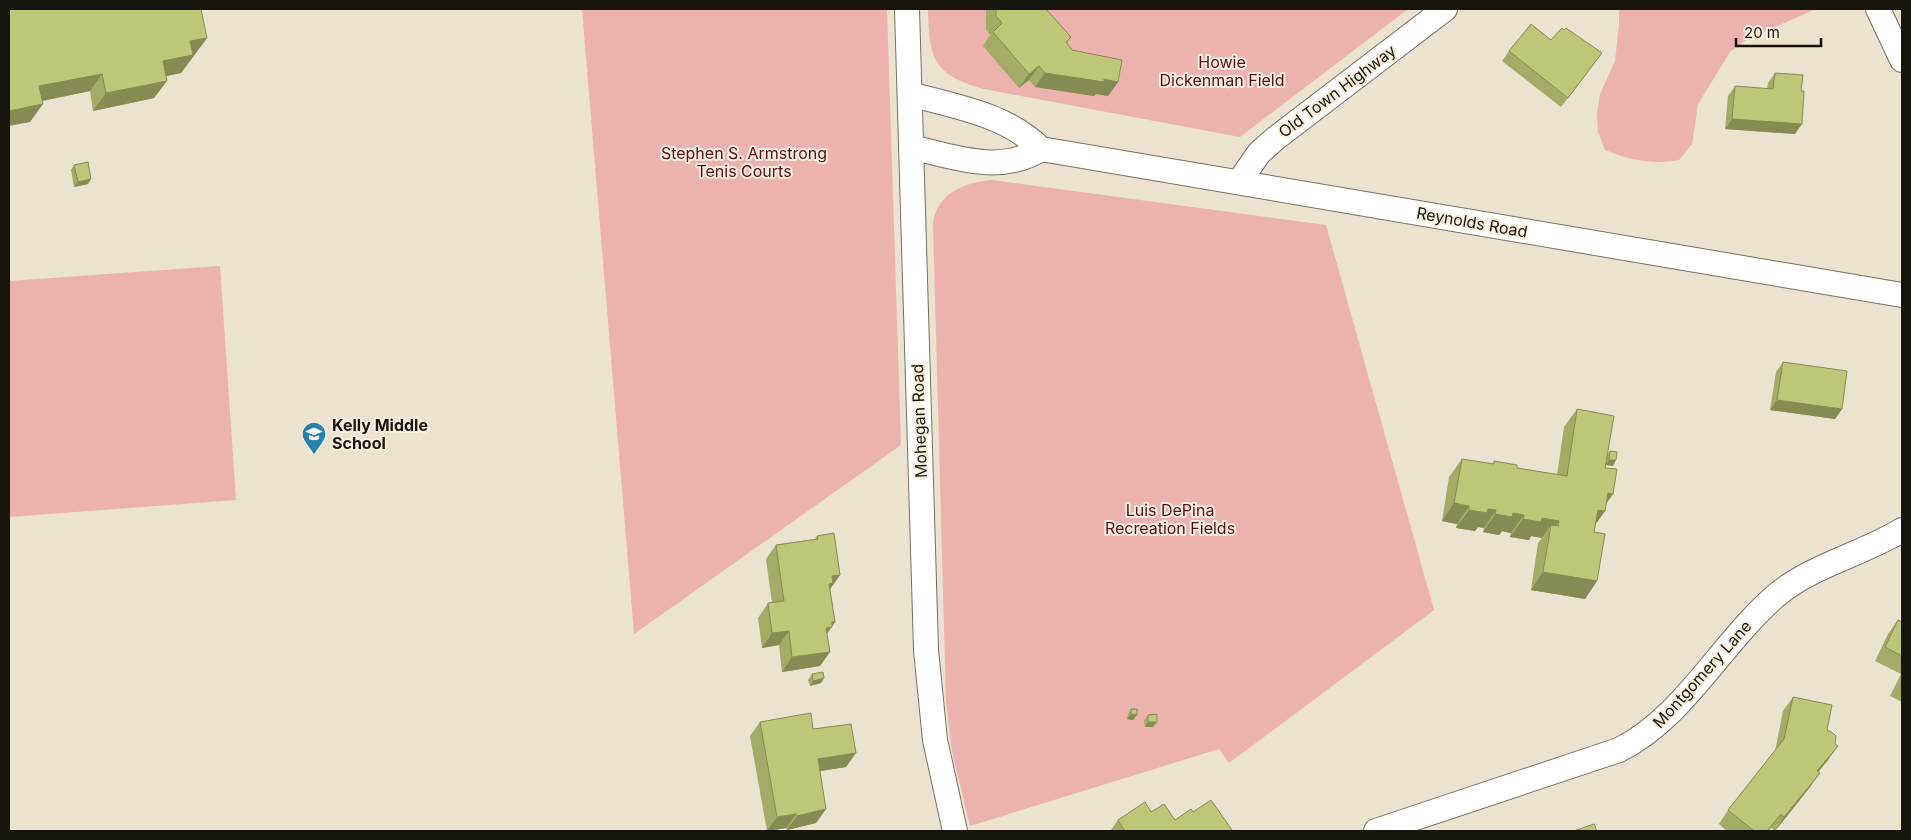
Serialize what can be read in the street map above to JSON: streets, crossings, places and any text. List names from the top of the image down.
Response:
{
  "streets": {
    "street": [
      "Old Town Highway",
      "Reynolds Road",
      "Mohegan Road",
      "Montgomery Lane"
    ]
  },
  "crossings": [
    ["Old Town Highway", "Reynolds Road"]
  ],
  "parks": ["Howie Dickenman Field", "Stephen S. Armstrong Tenis Courts", "Luis DePina Recreation Fields"],
  "places": {
    "school or university": ["Kelly Middle School"]
  },
  "scale_bar": "20 m"
}
